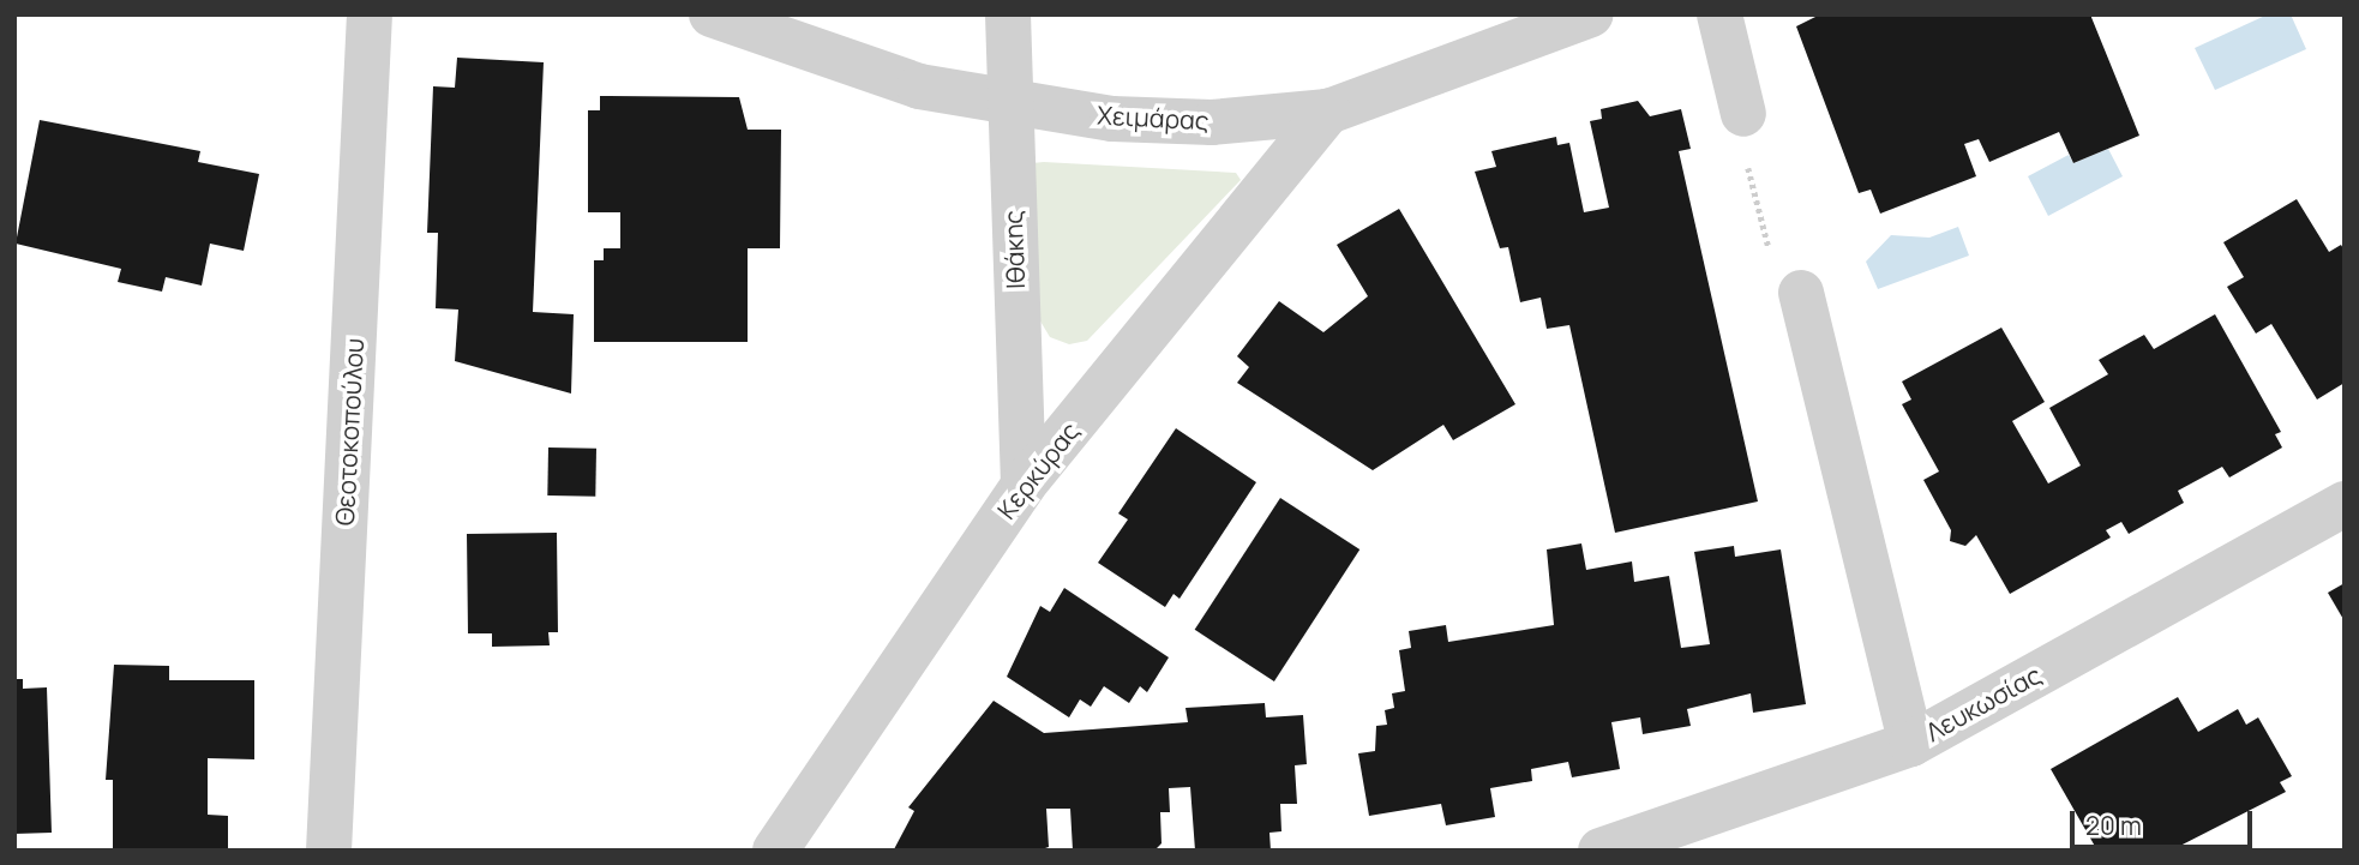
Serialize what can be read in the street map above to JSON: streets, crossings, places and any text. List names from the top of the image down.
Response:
{
  "streets": {
    "street": [
      "Χειμάρας",
      "Ιθάκης",
      "Θεοτοκοπούλου",
      "Κερκύρας",
      "Λευκωσίας"
    ]
  },
  "crossings": [
    ["Χειμάρας", "Ιθάκης"],
    ["Χειμάρας", "Κερκύρας"],
    ["Ιθάκης", "Κερκύρας"]
  ],
  "scale_bar": "20 m"
}
